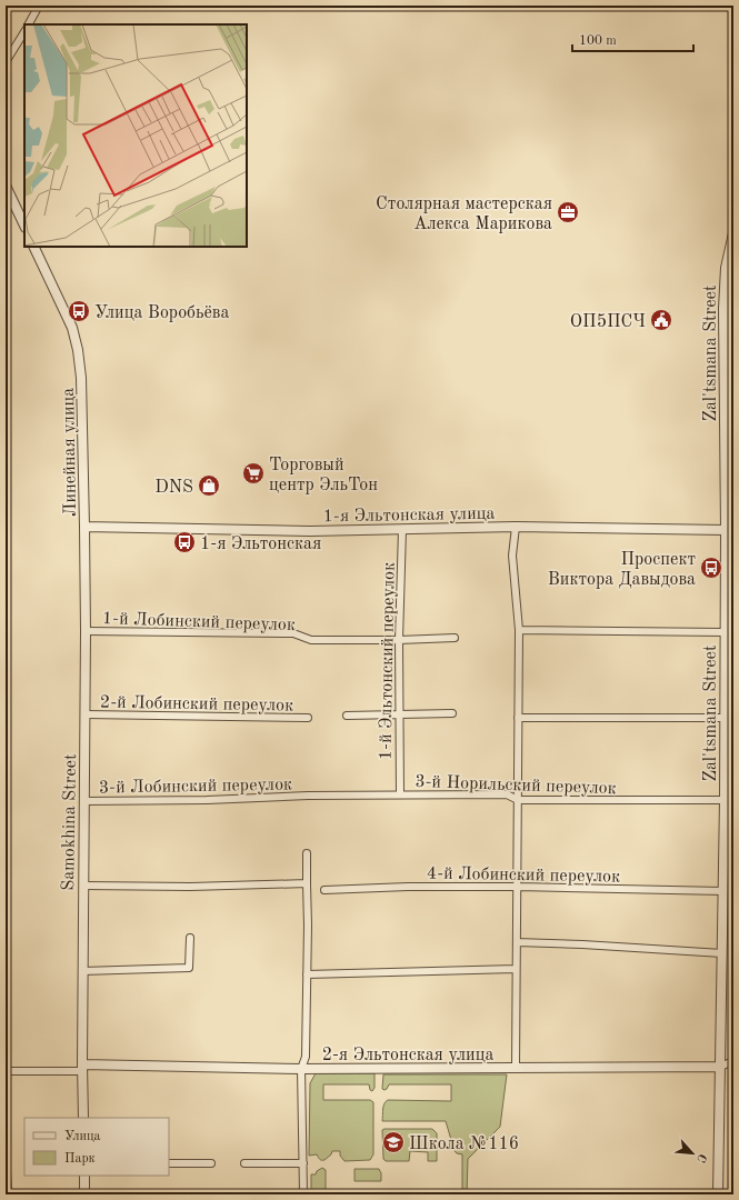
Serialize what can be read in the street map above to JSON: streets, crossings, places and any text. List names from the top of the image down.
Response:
{
  "streets": {
    "street": [
      "Zal'tsmana Street",
      "Линейная улица",
      "1-я Эльтонская улица",
      "1-й Лобинский переулок",
      "1-й Эльтонский переулок",
      "2-й Лобинский переулок",
      "3-й Норильский переулок",
      "3-й Лобинский переулок",
      "Samokhina Street",
      "4-й Лобинский переулок",
      "2-я Эльтонская улица"
    ]
  },
  "crossings": [
    ["Zal'tsmana Street", "1-я Эльтонская улица"],
    ["Zal'tsmana Street", "3-й Норильский переулок"],
    ["Zal'tsmana Street", "4-й Лобинский переулок"],
    ["Zal'tsmana Street", "2-я Эльтонская улица"],
    ["Линейная улица", "1-я Эльтонская улица"],
    ["Линейная улица", "Samokhina Street"],
    ["1-я Эльтонская улица", "1-й Эльтонский переулок"],
    ["1-я Эльтонская улица", "Samokhina Street"],
    ["1-й Лобинский переулок", "1-й Эльтонский переулок"],
    ["1-й Лобинский переулок", "Samokhina Street"],
    ["1-й Эльтонский переулок", "3-й Норильский переулок"],
    ["2-й Лобинский переулок", "Samokhina Street"],
    ["3-й Норильский переулок", "3-й Лобинский переулок"],
    ["3-й Лобинский переулок", "Samokhina Street"],
    ["Samokhina Street", "2-я Эльтонская улица"]
  ],
  "places": {
    "office": ["Столярная мастерская Алекса Марикова"],
    "bus stop": ["Улица Воробьёва", "1-я Эльтонская", "Проспект Виктора Давыдова"],
    "public building": ["ОП5ПСЧ"],
    "supermarket": ["Торговый центр ЭльТон"],
    "shop": ["DNS"],
    "school or university": ["Школа №116"]
  },
  "legend": ["Улица", "Парк"],
  "scale_bar": "100 m",
  "north": "bottom right"
}
